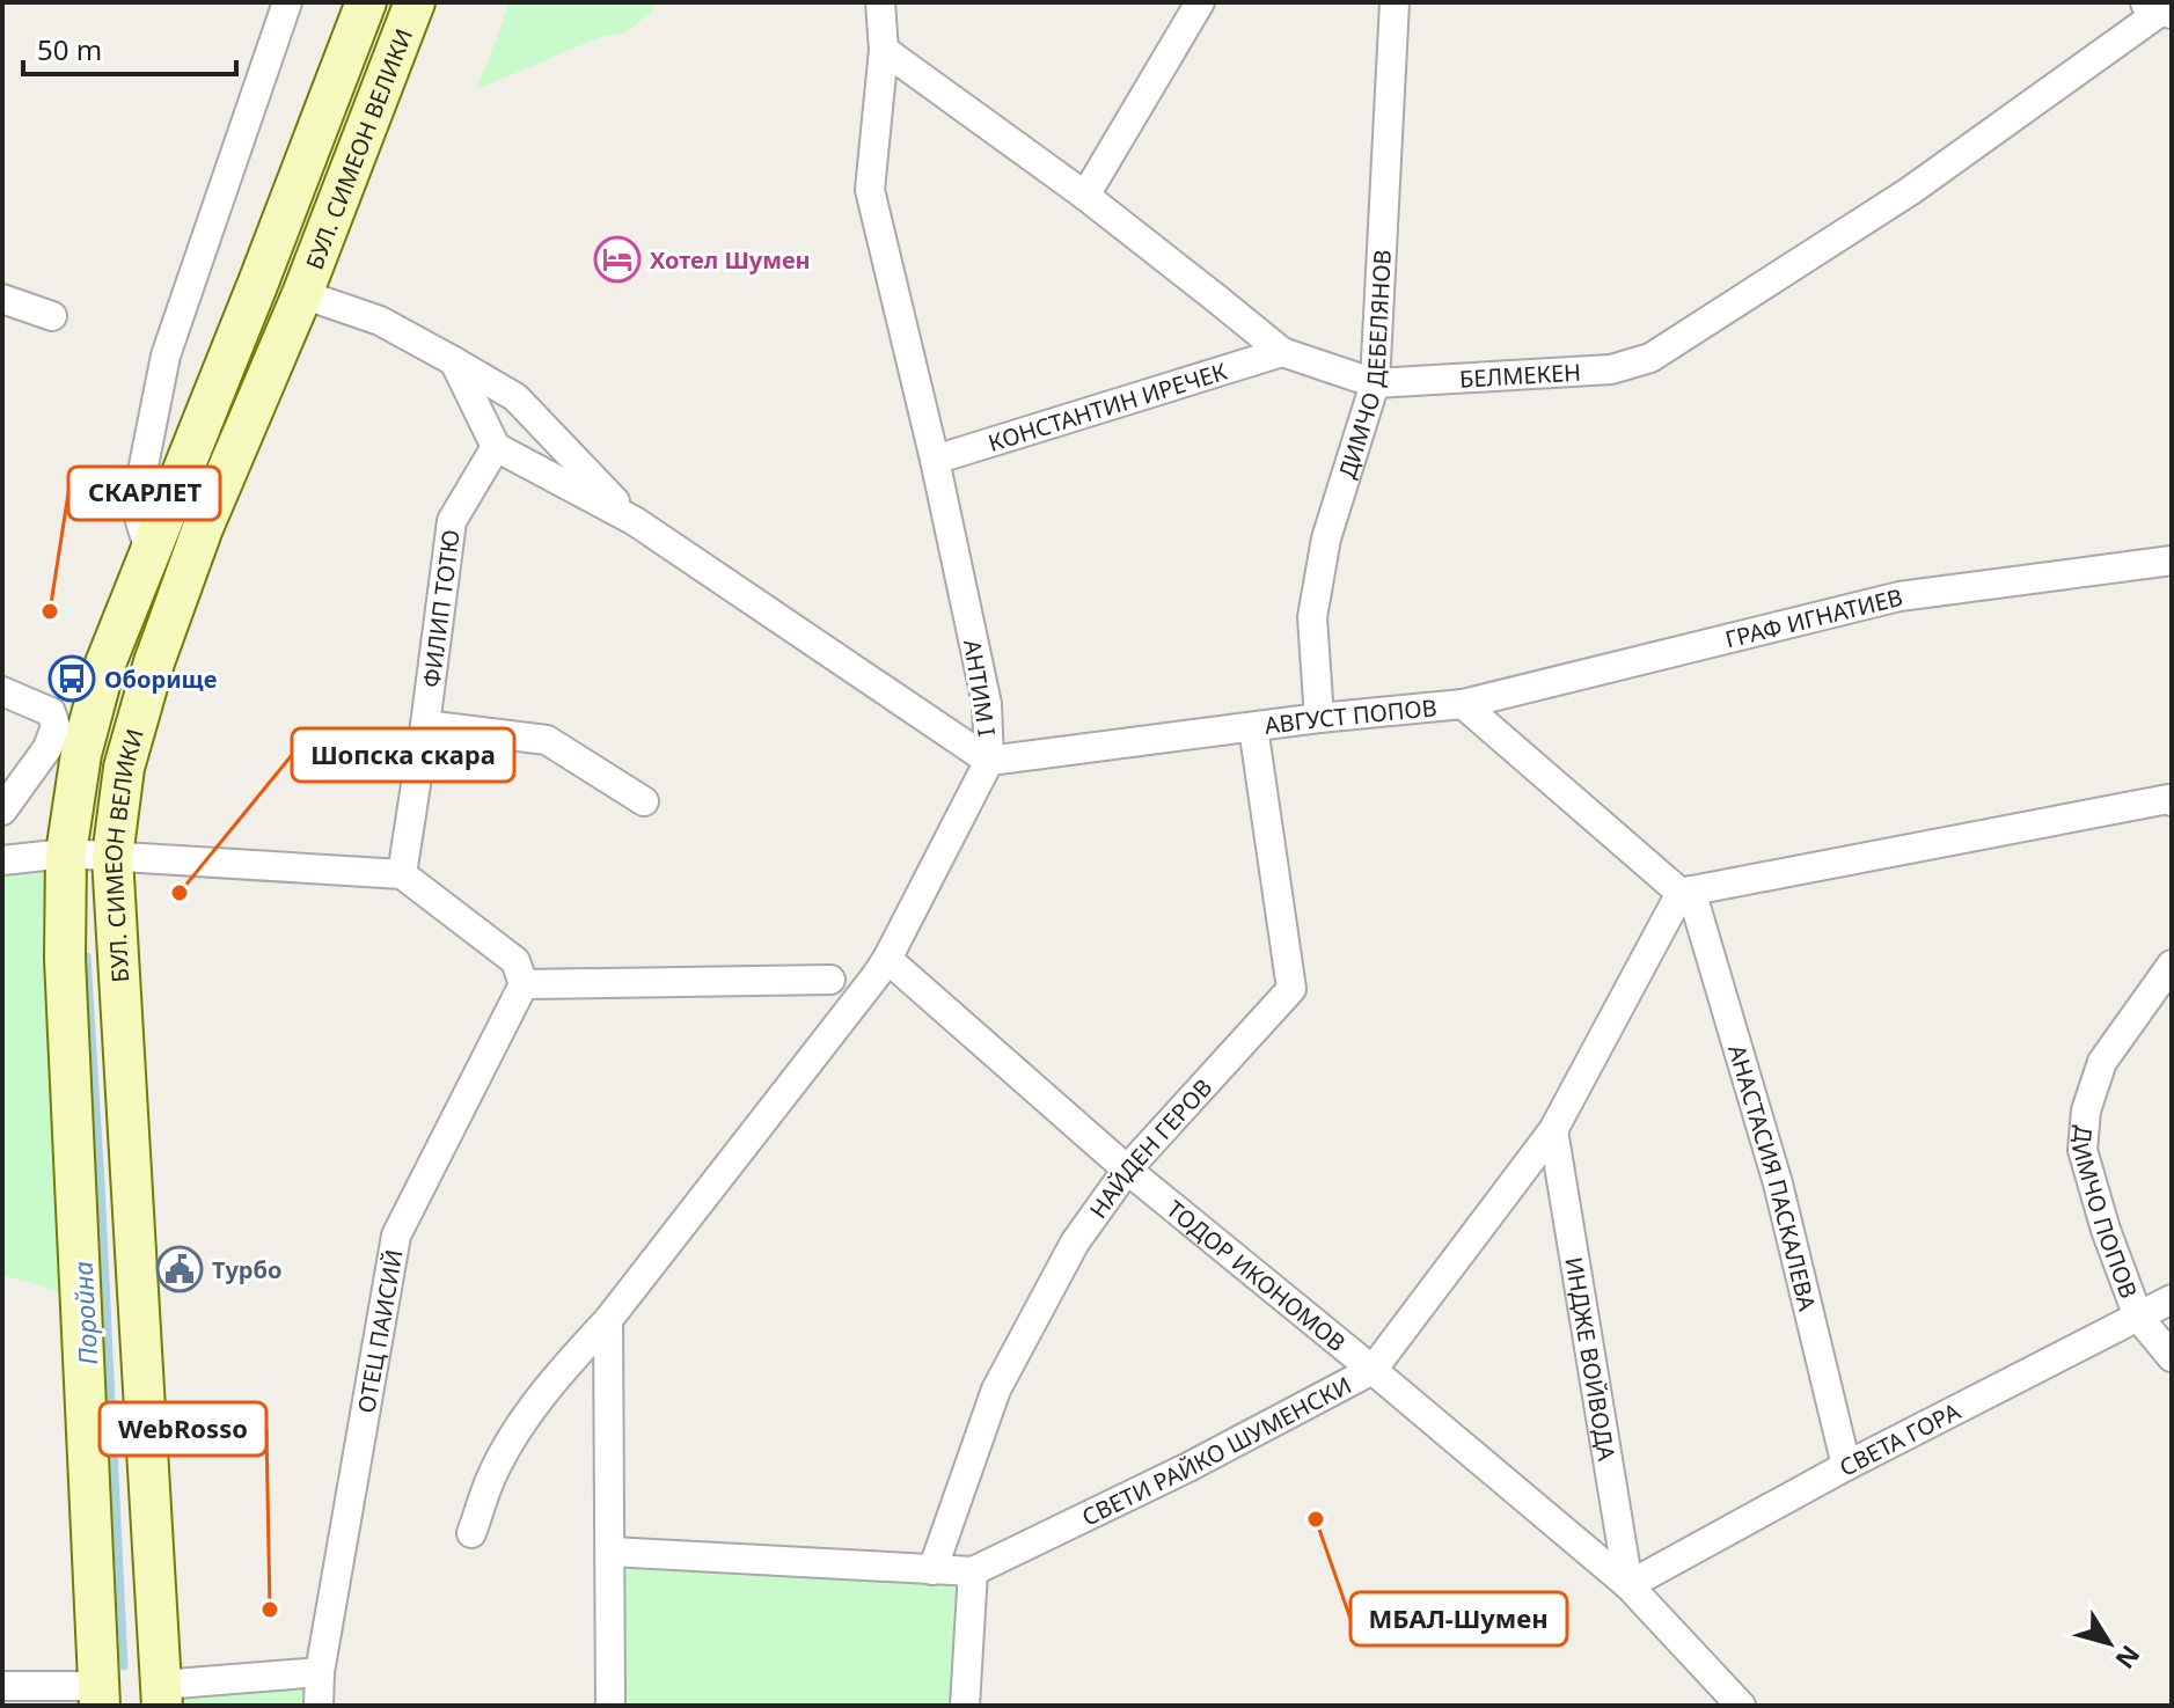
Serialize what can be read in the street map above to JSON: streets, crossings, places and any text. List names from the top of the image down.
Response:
{
  "streets": {
    "main road": ["БУЛ. СИМЕОН ВЕЛИКИ"],
    "street": [
      "ДИМЧО ДЕБЕЛЯНОВ",
      "БЕЛМЕКЕН",
      "КОНСТАНТИН ИРЕЧЕК",
      "ФИЛИП ТОТЮ",
      "ГРАФ ИГНАТИЕВ",
      "АНТИМ I",
      "АВГУСТ ПОПОВ",
      "НАЙДЕН ГЕРОВ",
      "АНАСТАСИЯ ПАСКАЛЕВА",
      "ДИМЧО ПОПОВ",
      "ТОДОР ИКОНОМОВ",
      "ОТЕЦ ПАИСИЙ",
      "ИНДЖЕ ВОЙВОДА",
      "СВЕТА ГОРА",
      "СВЕТИ РАЙКО ШУМЕНСКИ"
    ]
  },
  "crossings": [
    ["ДИМЧО ДЕБЕЛЯНОВ", "БЕЛМЕКЕН"],
    ["ДИМЧО ДЕБЕЛЯНОВ", "АВГУСТ ПОПОВ"],
    ["БЕЛМЕКЕН", "КОНСТАНТИН ИРЕЧЕК"],
    ["БЕЛМЕКЕН", "АНТИМ I"],
    ["КОНСТАНТИН ИРЕЧЕК", "АНТИМ I"],
    ["ГРАФ ИГНАТИЕВ", "АВГУСТ ПОПОВ"],
    ["АНТИМ I", "АВГУСТ ПОПОВ"],
    ["АНТИМ I", "ТОДОР ИКОНОМОВ"],
    ["АВГУСТ ПОПОВ", "НАЙДЕН ГЕРОВ"],
    ["АВГУСТ ПОПОВ", "АНАСТАСИЯ ПАСКАЛЕВА"],
    ["АВГУСТ ПОПОВ", "СВЕТИ РАЙКО ШУМЕНСКИ"],
    ["НАЙДЕН ГЕРОВ", "ТОДОР ИКОНОМОВ"],
    ["НАЙДЕН ГЕРОВ", "СВЕТИ РАЙКО ШУМЕНСКИ"],
    ["АНАСТАСИЯ ПАСКАЛЕВА", "СВЕТА ГОРА"],
    ["АНАСТАСИЯ ПАСКАЛЕВА", "СВЕТИ РАЙКО ШУМЕНСКИ"],
    ["ДИМЧО ПОПОВ", "СВЕТА ГОРА"],
    ["ТОДОР ИКОНОМОВ", "ИНДЖЕ ВОЙВОДА"],
    ["ТОДОР ИКОНОМОВ", "СВЕТА ГОРА"],
    ["ТОДОР ИКОНОМОВ", "СВЕТИ РАЙКО ШУМЕНСКИ"],
    ["ИНДЖЕ ВОЙВОДА", "СВЕТА ГОРА"],
    ["ИНДЖЕ ВОЙВОДА", "СВЕТИ РАЙКО ШУМЕНСКИ"]
  ],
  "water": ["Поройна"],
  "places": {
    "hotel": ["Хотел Шумен"],
    "other": [
      "СКАРЛЕТ",
      "Шопска скара",
      "МБАЛ-Шумен",
      "WebRosso"
    ],
    "bus stop": ["Оборище"],
    "public building": ["Турбо"]
  },
  "scale_bar": "50 m",
  "north": "bottom right"
}
